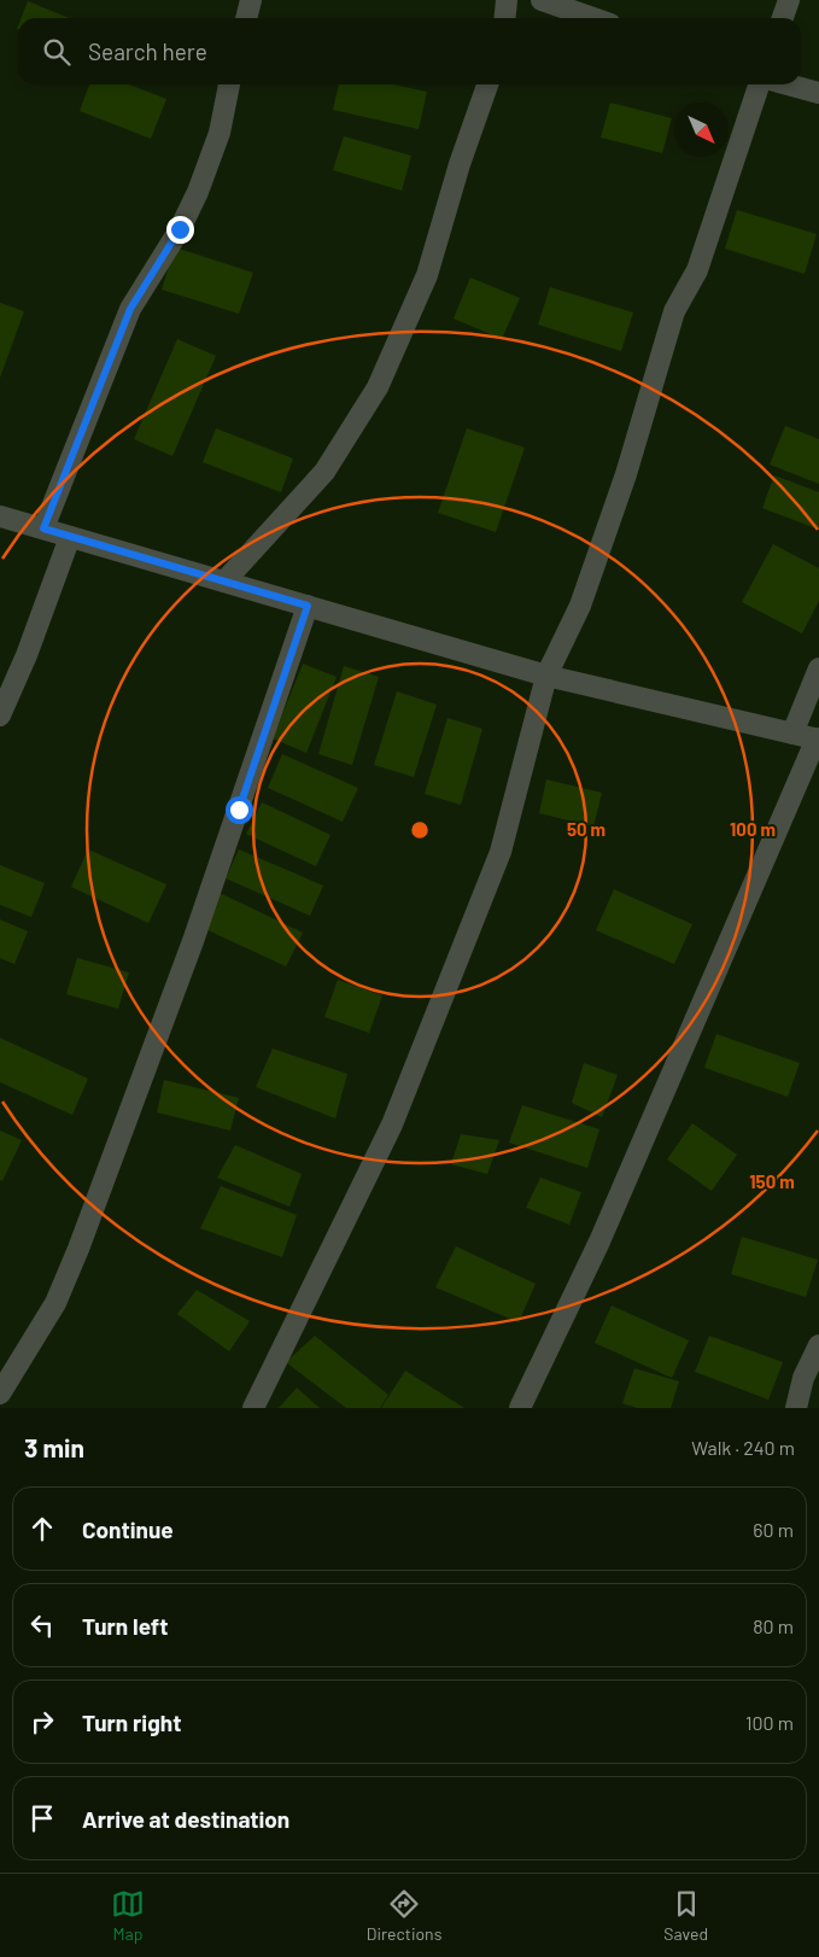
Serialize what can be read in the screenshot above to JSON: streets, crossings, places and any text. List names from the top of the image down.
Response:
{
  "north": "bottom right",
  "page": {
    "search": "Search here",
    "heading": ["3 min", "Walk · 240 m"],
    "list": [
      ["Continue", "60 m"],
      ["Turn left", "80 m"],
      ["Turn right", "100 m"],
      "Arrive at destination"
    ],
    "nav": ["Map", "Directions", "Saved"]
  },
  "rings": ["50 m", "100 m", "150 m"]
}
